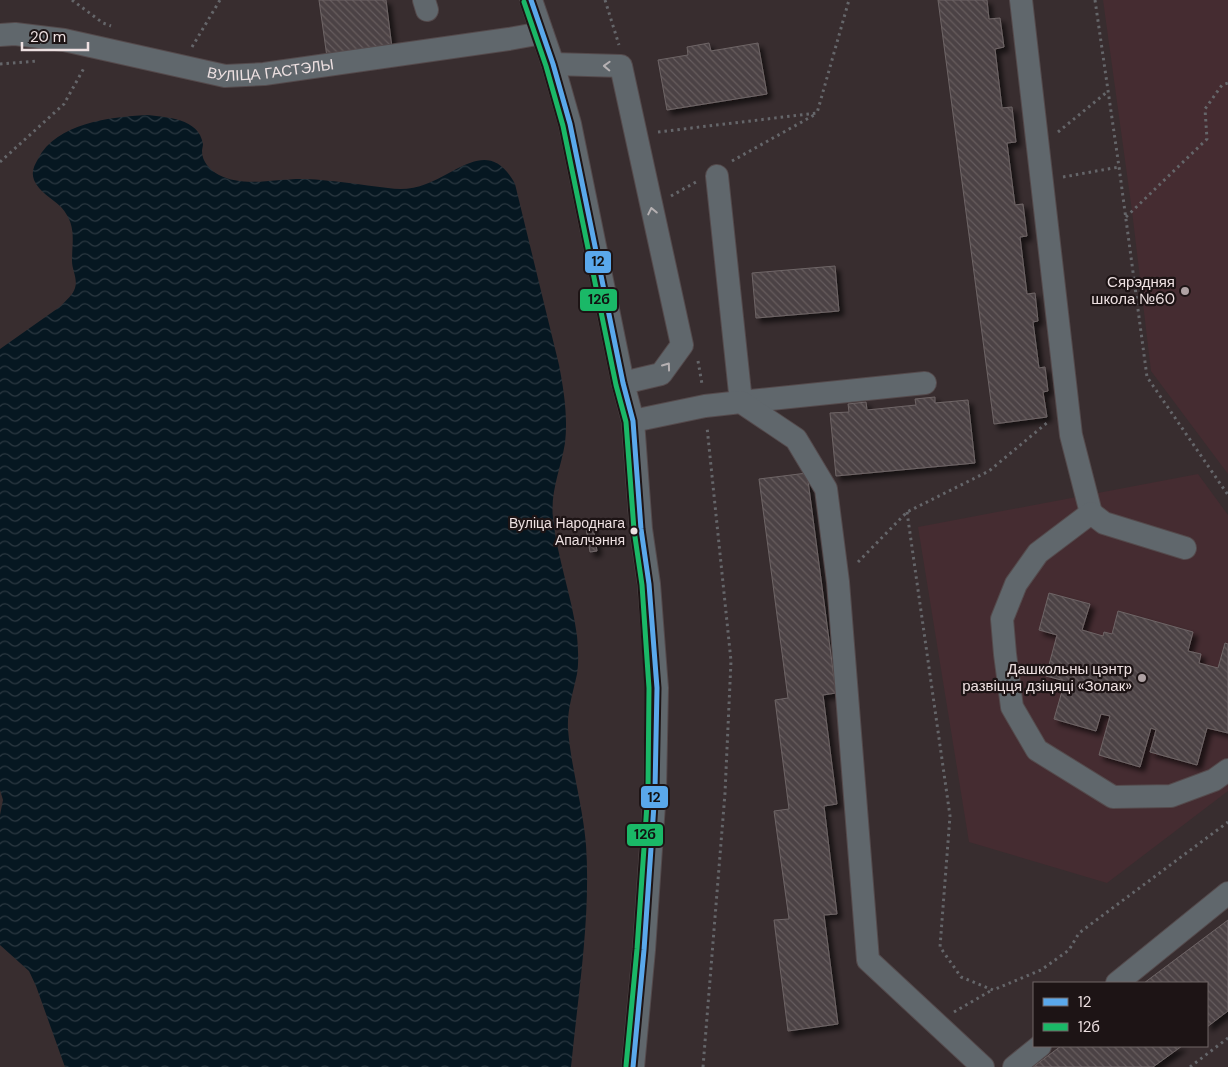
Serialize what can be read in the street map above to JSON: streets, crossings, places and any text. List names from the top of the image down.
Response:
{
  "streets": {
    "street": ["ВУЛІЦА ГАСТЭЛЫ"]
  },
  "places": ["Сярэдняя школа №60", "Вуліца Народнага Апалчэння", "Дашкольны цэнтр развіцця дзіцяці «Золак»"],
  "lines": ["transit line 12", "transit line 12б"],
  "legend": ["12", "12б"],
  "scale_bar": "20 m"
}
